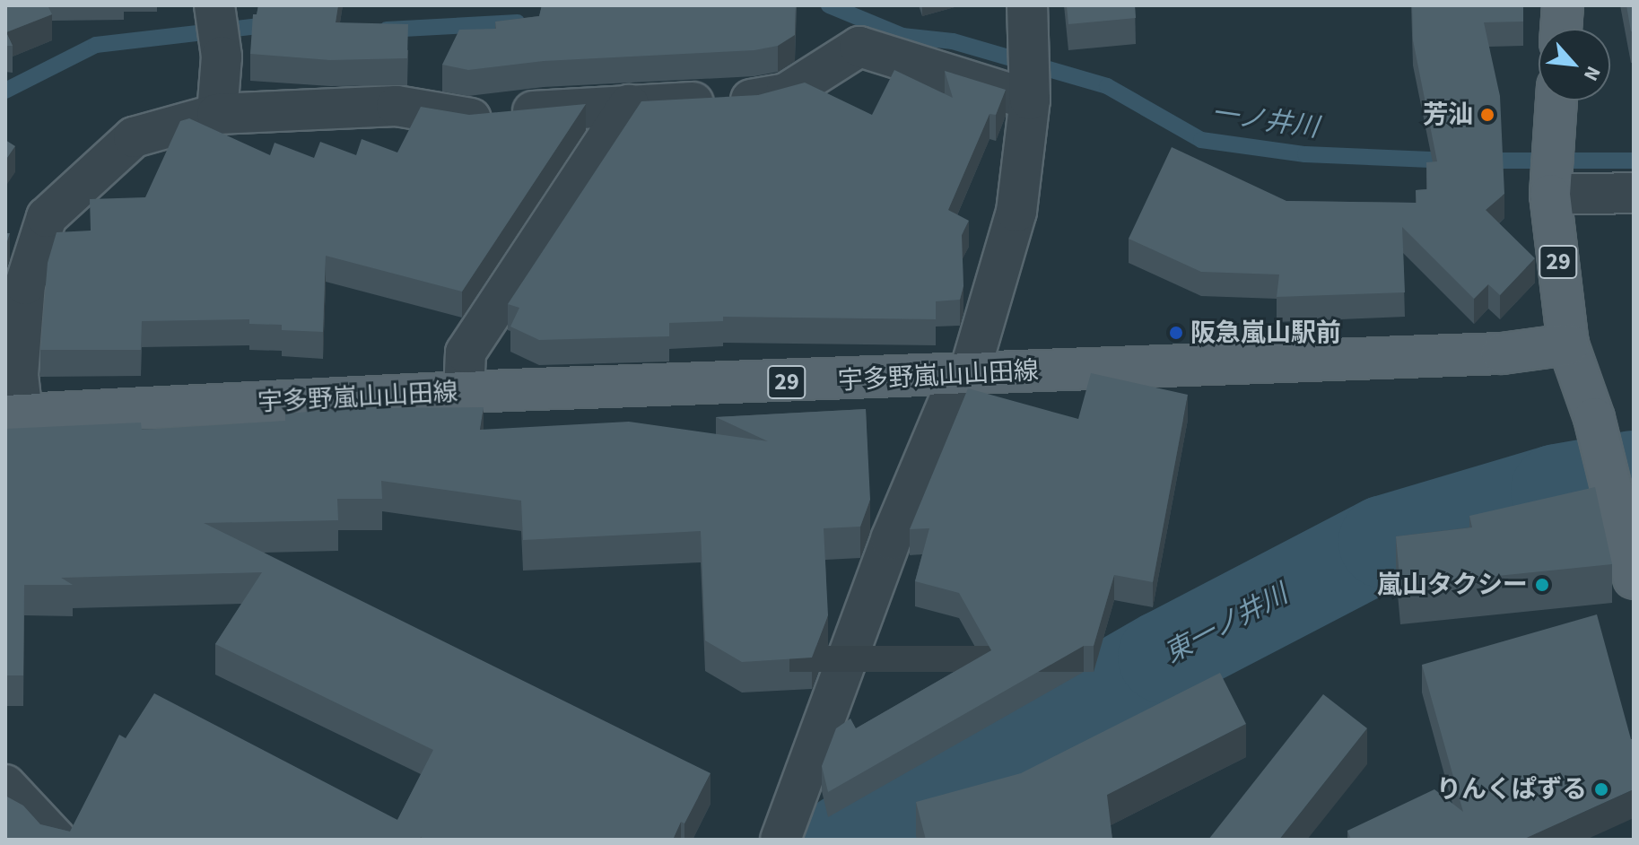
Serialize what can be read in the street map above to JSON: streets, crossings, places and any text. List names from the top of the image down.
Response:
{
  "streets": {
    "main road": ["29", "宇多野嵐山山田線"]
  },
  "crossings": [
    ["29", "宇多野嵐山山田線"]
  ],
  "water": ["一ノ井川", "東一ノ井川"],
  "places": [
    "芳汕",
    "阪急嵐山駅前",
    "嵐山タクシー",
    "りんくぱずる"
  ],
  "north": "bottom right"
}
